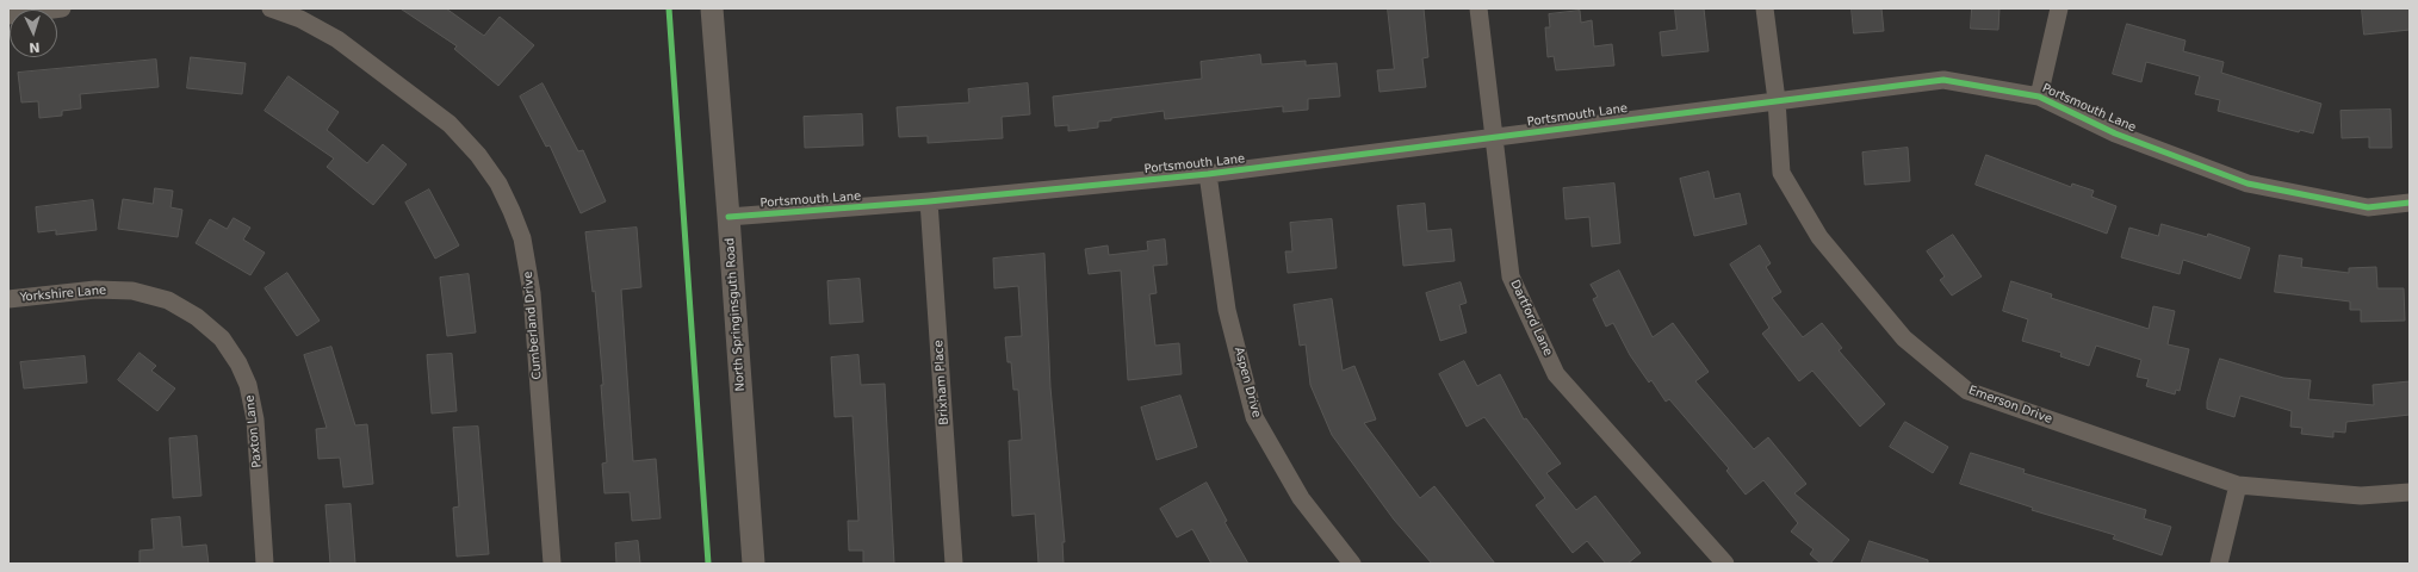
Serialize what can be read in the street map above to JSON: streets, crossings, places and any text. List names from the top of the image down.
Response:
{
  "streets": {
    "street": [
      "Portsmouth Lane",
      "Yorkshire Lane",
      "North Springinsguth Road",
      "Dartford Lane",
      "Cumberland Drive",
      "Brixham Place",
      "Aspen Drive",
      "Emerson Drive",
      "Paxton Lane"
    ]
  },
  "crossings": [
    ["Portsmouth Lane", "North Springinsguth Road"],
    ["Portsmouth Lane", "Dartford Lane"],
    ["Portsmouth Lane", "Brixham Place"],
    ["Portsmouth Lane", "Aspen Drive"],
    ["Portsmouth Lane", "Emerson Drive"],
    ["Yorkshire Lane", "Paxton Lane"]
  ],
  "north": "bottom"
}
